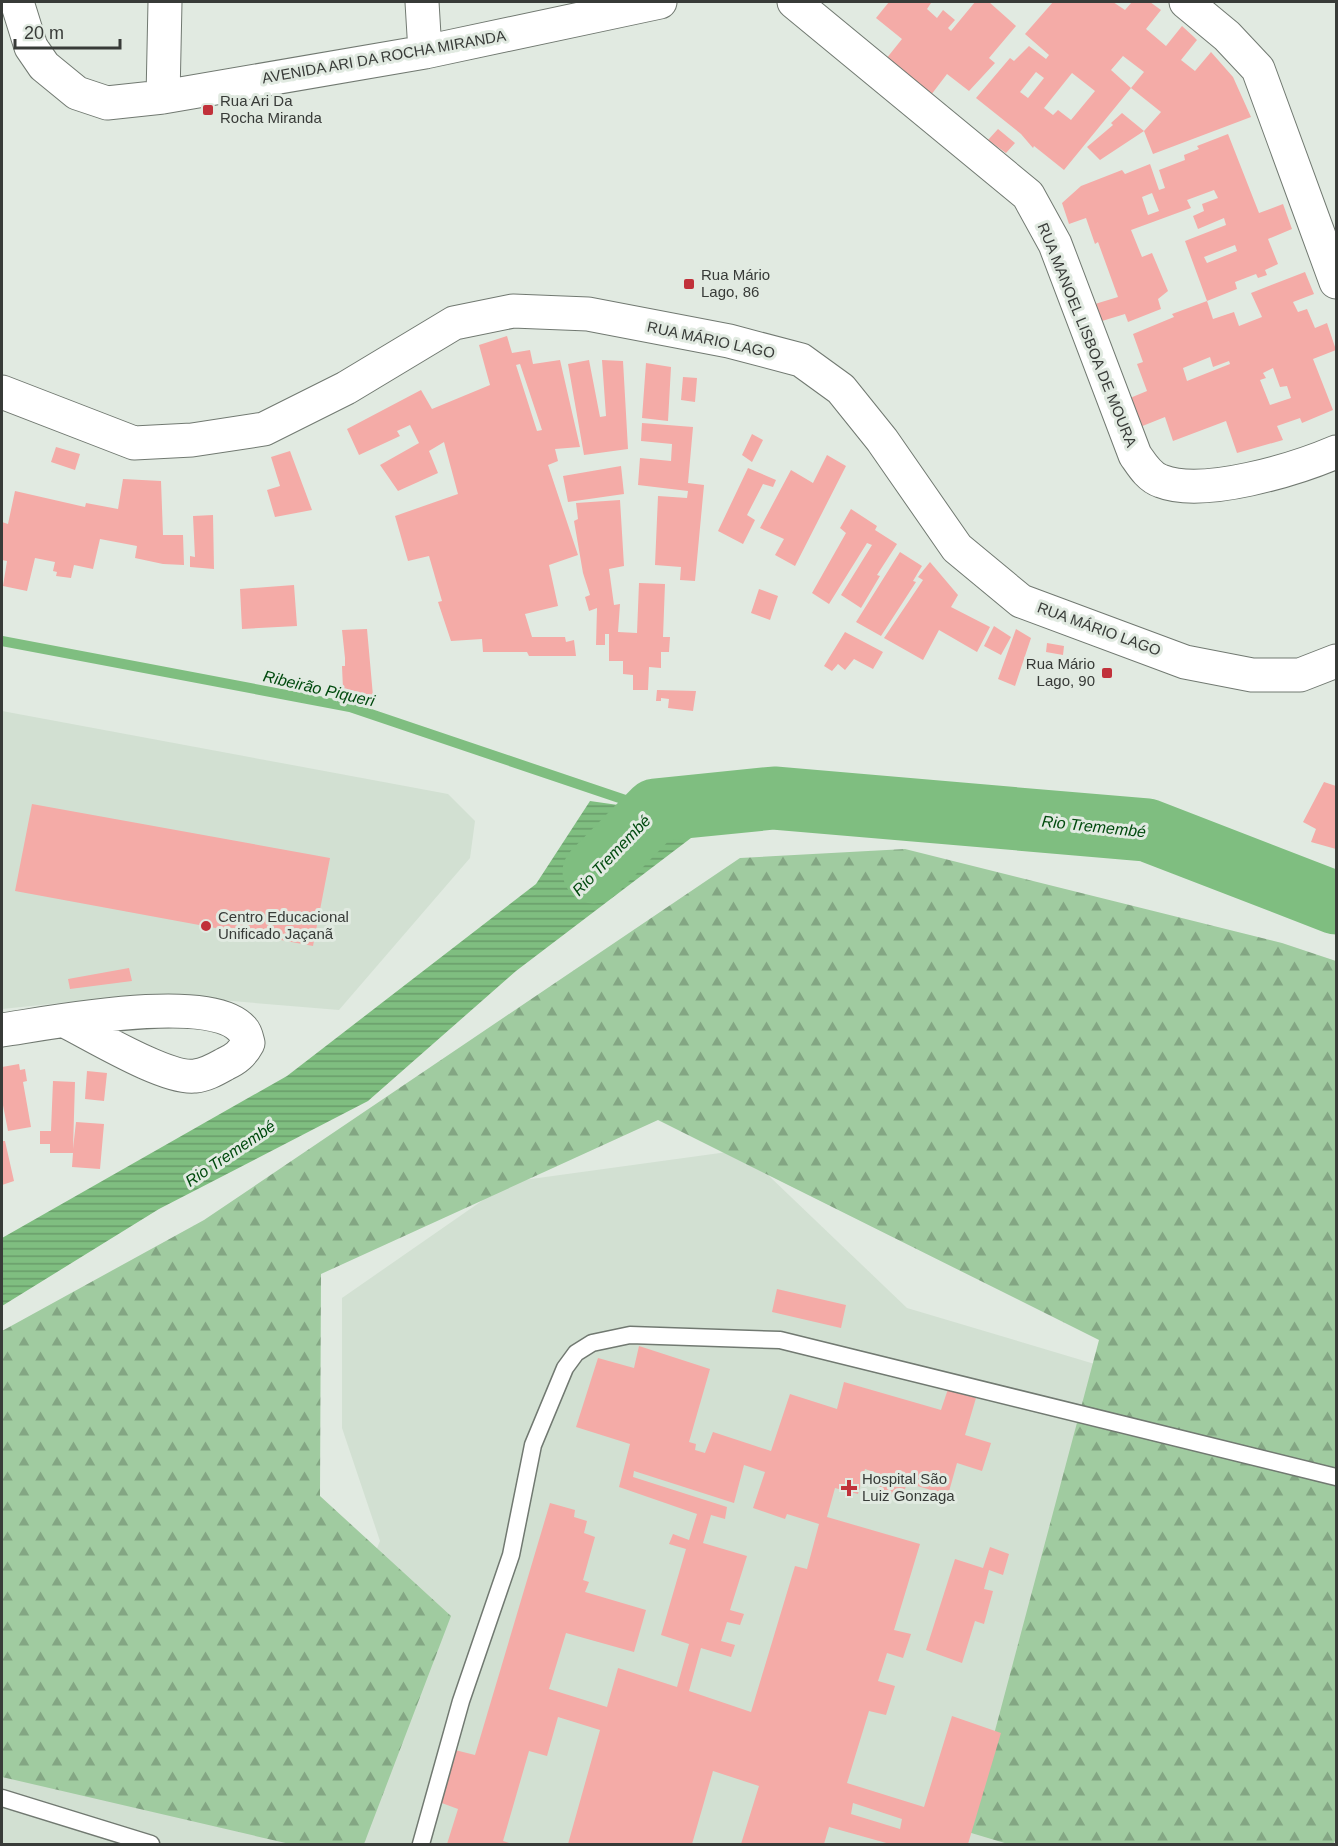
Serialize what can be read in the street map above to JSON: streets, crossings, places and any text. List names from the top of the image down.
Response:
{
  "streets": {
    "street": ["AVENIDA ARI DA ROCHA MIRANDA", "RUA MANOEL LISBOA DE MOURA", "RUA MÁRIO LAGO"]
  },
  "water": ["Ribeirão Piqueri", "Rio Tremembé"],
  "places": {
    "transit": ["Rua Ari Da Rocha Miranda", "Rua Mário Lago, 86", "Rua Mário Lago, 90"],
    "other": ["Centro Educacional Unificado Jaçanã"],
    "health": ["Hospital São Luiz Gonzaga"]
  },
  "scale_bar": "20 m"
}
